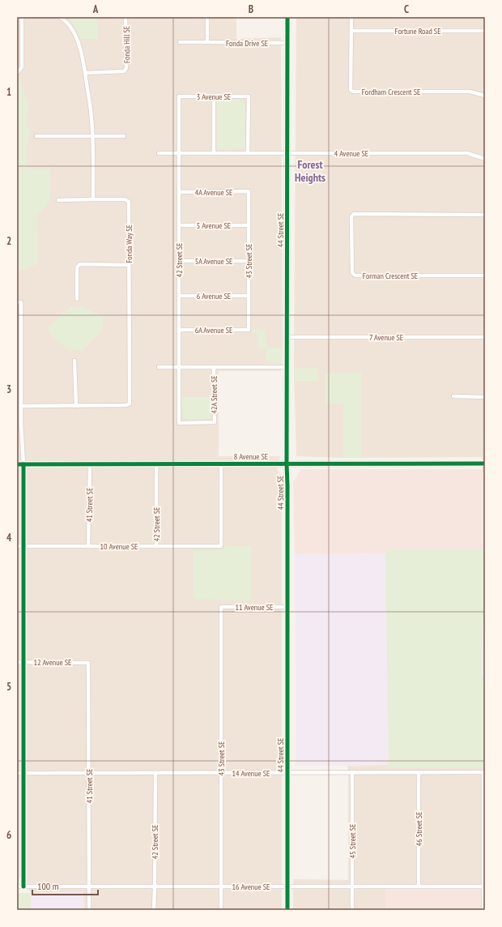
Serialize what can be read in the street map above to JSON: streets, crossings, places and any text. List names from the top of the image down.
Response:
{
  "streets": {
    "street": [
      "Fortune Road SE",
      "Fonda Drive SE",
      "Fonda Hill SE",
      "Fordham Crescent SE",
      "3 Avenue SE",
      "4 Avenue SE",
      "4A Avenue SE",
      "5 Avenue SE",
      "44 Street SE",
      "Fonda Way SE",
      "42 Street SE",
      "5A Avenue SE",
      "43 Street SE",
      "Forman Crescent SE",
      "6 Avenue SE",
      "6A Avenue SE",
      "7 Avenue SE",
      "42A Street SE",
      "8 Avenue SE",
      "41 Street SE",
      "10 Avenue SE",
      "11 Avenue SE",
      "12 Avenue SE",
      "14 Avenue SE",
      "46 Street SE",
      "45 Street SE",
      "16 Avenue SE"
    ]
  },
  "crossings": [
    ["Fortune Road SE", "Fordham Crescent SE"],
    ["Fonda Drive SE", "44 Street SE"],
    ["3 Avenue SE", "4 Avenue SE"],
    ["3 Avenue SE", "42 Street SE"],
    ["4 Avenue SE", "44 Street SE"],
    ["4 Avenue SE", "42 Street SE"],
    ["4A Avenue SE", "42 Street SE"],
    ["4A Avenue SE", "43 Street SE"],
    ["5 Avenue SE", "42 Street SE"],
    ["5 Avenue SE", "43 Street SE"],
    ["44 Street SE", "7 Avenue SE"],
    ["44 Street SE", "8 Avenue SE"],
    ["44 Street SE", "11 Avenue SE"],
    ["44 Street SE", "14 Avenue SE"],
    ["44 Street SE", "16 Avenue SE"],
    ["42 Street SE", "5A Avenue SE"],
    ["42 Street SE", "6 Avenue SE"],
    ["42 Street SE", "6A Avenue SE"],
    ["42 Street SE", "42A Street SE"],
    ["42 Street SE", "8 Avenue SE"],
    ["42 Street SE", "10 Avenue SE"],
    ["42 Street SE", "14 Avenue SE"],
    ["42 Street SE", "16 Avenue SE"],
    ["5A Avenue SE", "43 Street SE"],
    ["43 Street SE", "6 Avenue SE"],
    ["43 Street SE", "6A Avenue SE"],
    ["43 Street SE", "11 Avenue SE"],
    ["43 Street SE", "14 Avenue SE"],
    ["43 Street SE", "16 Avenue SE"],
    ["8 Avenue SE", "41 Street SE"],
    ["8 Avenue SE", "10 Avenue SE"],
    ["41 Street SE", "10 Avenue SE"],
    ["41 Street SE", "12 Avenue SE"],
    ["41 Street SE", "14 Avenue SE"],
    ["41 Street SE", "16 Avenue SE"],
    ["14 Avenue SE", "46 Street SE"],
    ["14 Avenue SE", "45 Street SE"],
    ["46 Street SE", "16 Avenue SE"],
    ["45 Street SE", "16 Avenue SE"]
  ],
  "districts": ["Forest Heights"],
  "scale_bar": "100 m",
  "grid": {
    "columns": ["A", "B", "C"],
    "rows": [
      "1",
      "2",
      "3",
      "4",
      "5",
      "6"
    ]
  }
}
